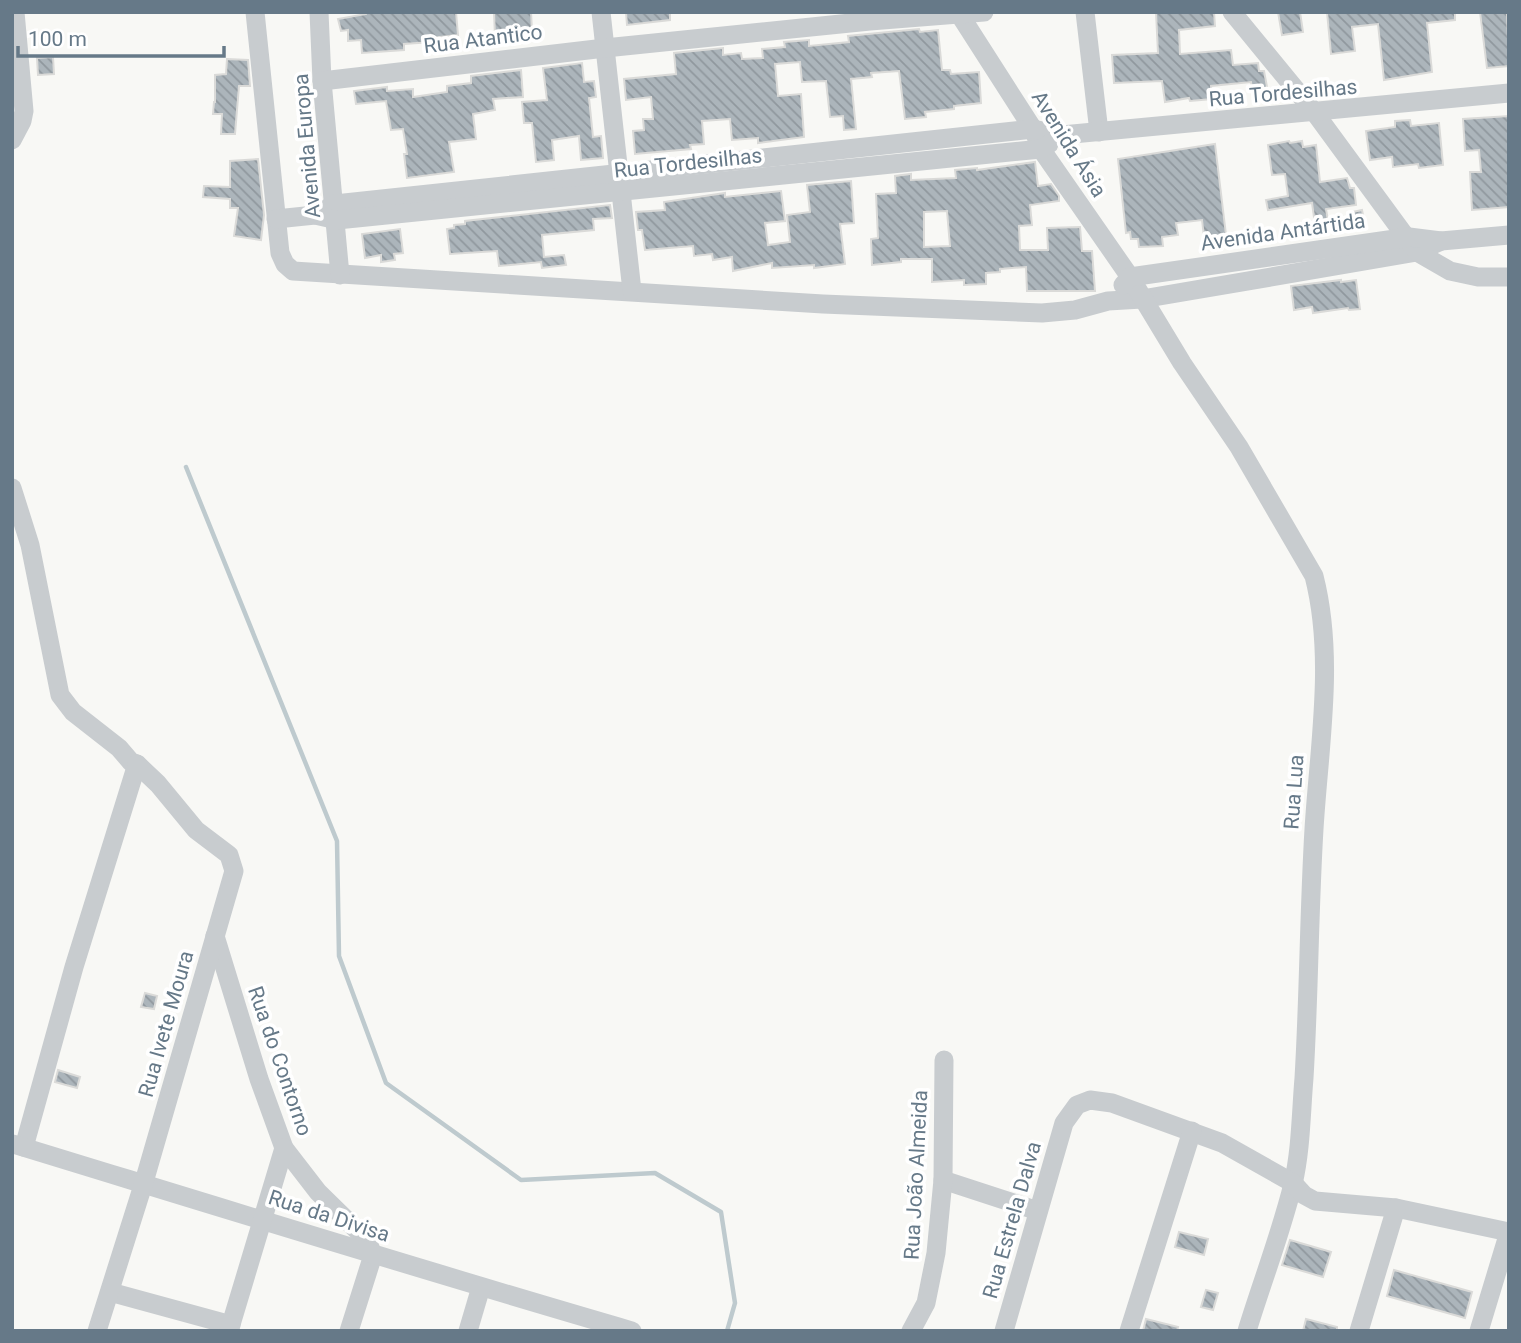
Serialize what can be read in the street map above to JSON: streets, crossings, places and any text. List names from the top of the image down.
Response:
{
  "streets": {
    "street": [
      "Rua Atantico",
      "Rua Tordesilhas",
      "Avenida Ásia",
      "Avenida Europa",
      "Avenida Antártida",
      "Rua Lua",
      "Rua Ivete Moura",
      "Rua do Contorno",
      "Rua João Almeida",
      "Rua da Divisa",
      "Rua Estrela Dalva"
    ]
  },
  "crossings": [
    ["Rua Atantico", "Avenida Ásia"],
    ["Rua Atantico", "Avenida Europa"],
    ["Rua Tordesilhas", "Avenida Ásia"],
    ["Rua Tordesilhas", "Avenida Europa"],
    ["Rua Tordesilhas", "Avenida Antártida"],
    ["Avenida Ásia", "Avenida Antártida"],
    ["Avenida Ásia", "Rua Lua"],
    ["Avenida Europa", "Avenida Antártida"],
    ["Avenida Antártida", "Rua Lua"],
    ["Rua Ivete Moura", "Rua do Contorno"],
    ["Rua Ivete Moura", "Rua da Divisa"],
    ["Rua do Contorno", "Rua da Divisa"]
  ],
  "scale_bar": "100 m"
}
